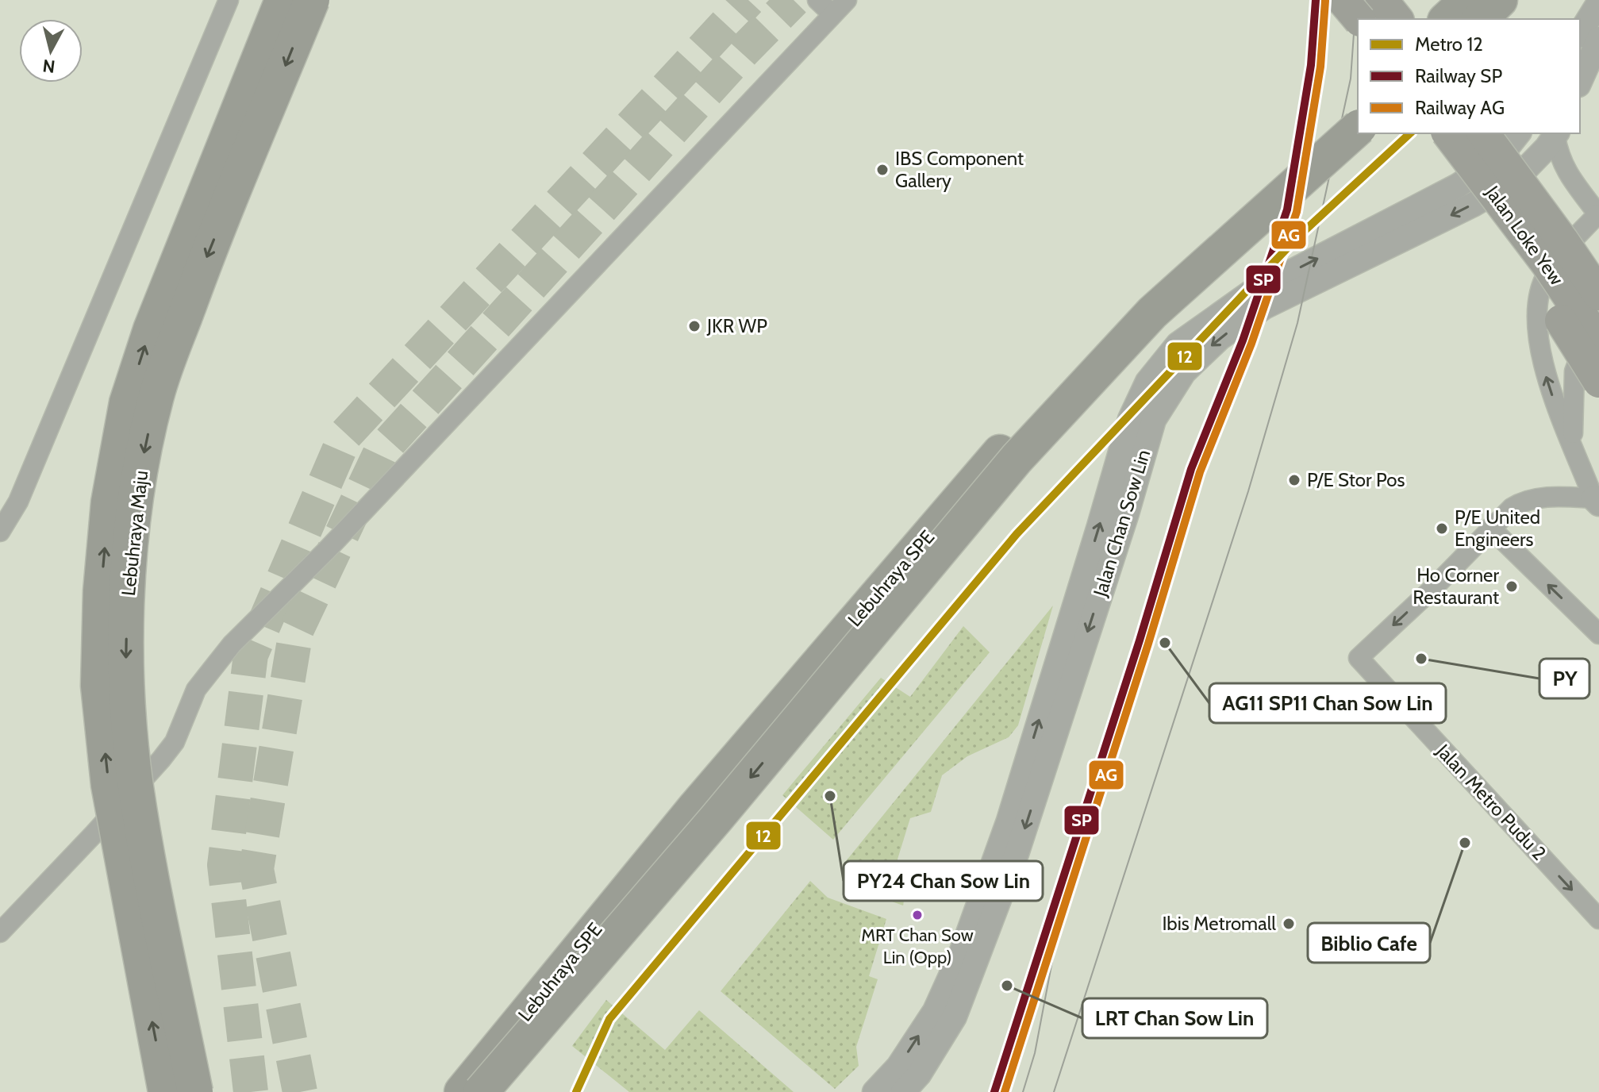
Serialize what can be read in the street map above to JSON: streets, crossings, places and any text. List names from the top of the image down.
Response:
{
  "streets": {
    "highway": ["Jalan Loke Yew", "Lebuhraya Maju", "Lebuhraya SPE"],
    "street": ["Jalan Chan Sow Lin", "Jalan Metro Pudu 2"]
  },
  "places": [
    "IBS Component Gallery",
    "JKR WP",
    "P/E Stor Pos",
    "P/E United Engineers",
    "Ho Corner Restaurant",
    "AG11 SP11 Chan Sow Lin",
    "PY",
    "PY24 Chan Sow Lin",
    "Biblio Cafe",
    "MRT Chan Sow Lin (Opp)",
    "Ibis Metromall",
    "LRT Chan Sow Lin"
  ],
  "lines": ["rail line SP", "rail line AG", "metro line 12"],
  "legend": ["Metro 12", "Railway SP", "Railway AG"],
  "north": "bottom"
}
